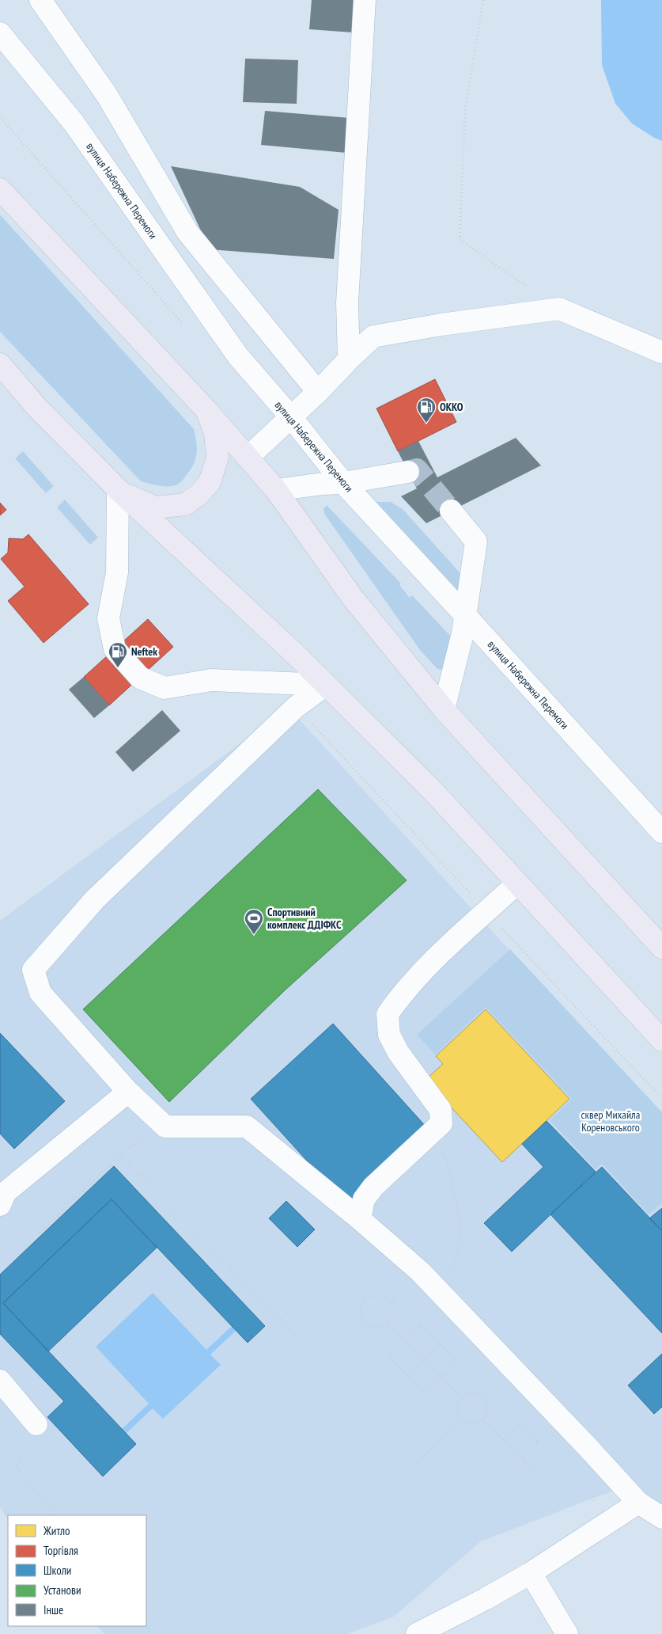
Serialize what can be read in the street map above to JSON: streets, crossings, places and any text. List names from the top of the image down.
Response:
{
  "streets": {
    "street": ["вулиця Набережна Перемоги"]
  },
  "parks": ["сквер Михайла Кореновського"],
  "places": {
    "fuel station": ["OKKO", "Neftek"],
    "sports": ["Спортивний комплекс ДДІФКС"]
  },
  "legend": [
    "Житло",
    "Торгівля",
    "Школи",
    "Установи",
    "Інше"
  ]
}
